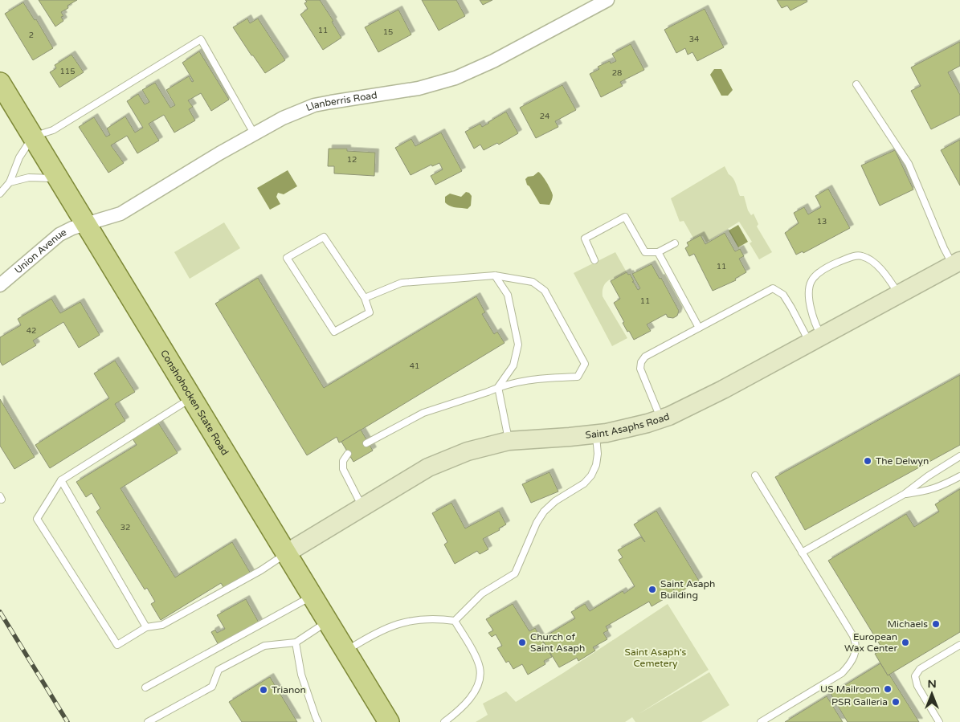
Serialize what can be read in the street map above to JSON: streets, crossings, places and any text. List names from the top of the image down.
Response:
{
  "streets": {
    "main road": ["Conshohocken State Road"],
    "street": ["Llanberris Road", "Union Avenue", "Saint Asaphs Road"]
  },
  "crossings": [
    ["Llanberris Road", "Union Avenue"],
    ["Llanberris Road", "Conshohocken State Road"],
    ["Union Avenue", "Conshohocken State Road"],
    ["Conshohocken State Road", "Saint Asaphs Road"]
  ],
  "parks": ["Saint Asaph's Cemetery"],
  "places": [
    "The Delwyn",
    "Saint Asaph Building",
    "Michaels",
    "Church of Saint Asaph",
    "European Wax Center",
    "US Mailroom",
    "Trianon",
    "PSR Galleria"
  ],
  "house_numbers": [
    "11",
    "15",
    "2",
    "34",
    "115",
    "28",
    "24",
    "12",
    "13",
    "11",
    "11",
    "42",
    "41",
    "32"
  ],
  "north": "top"
}
